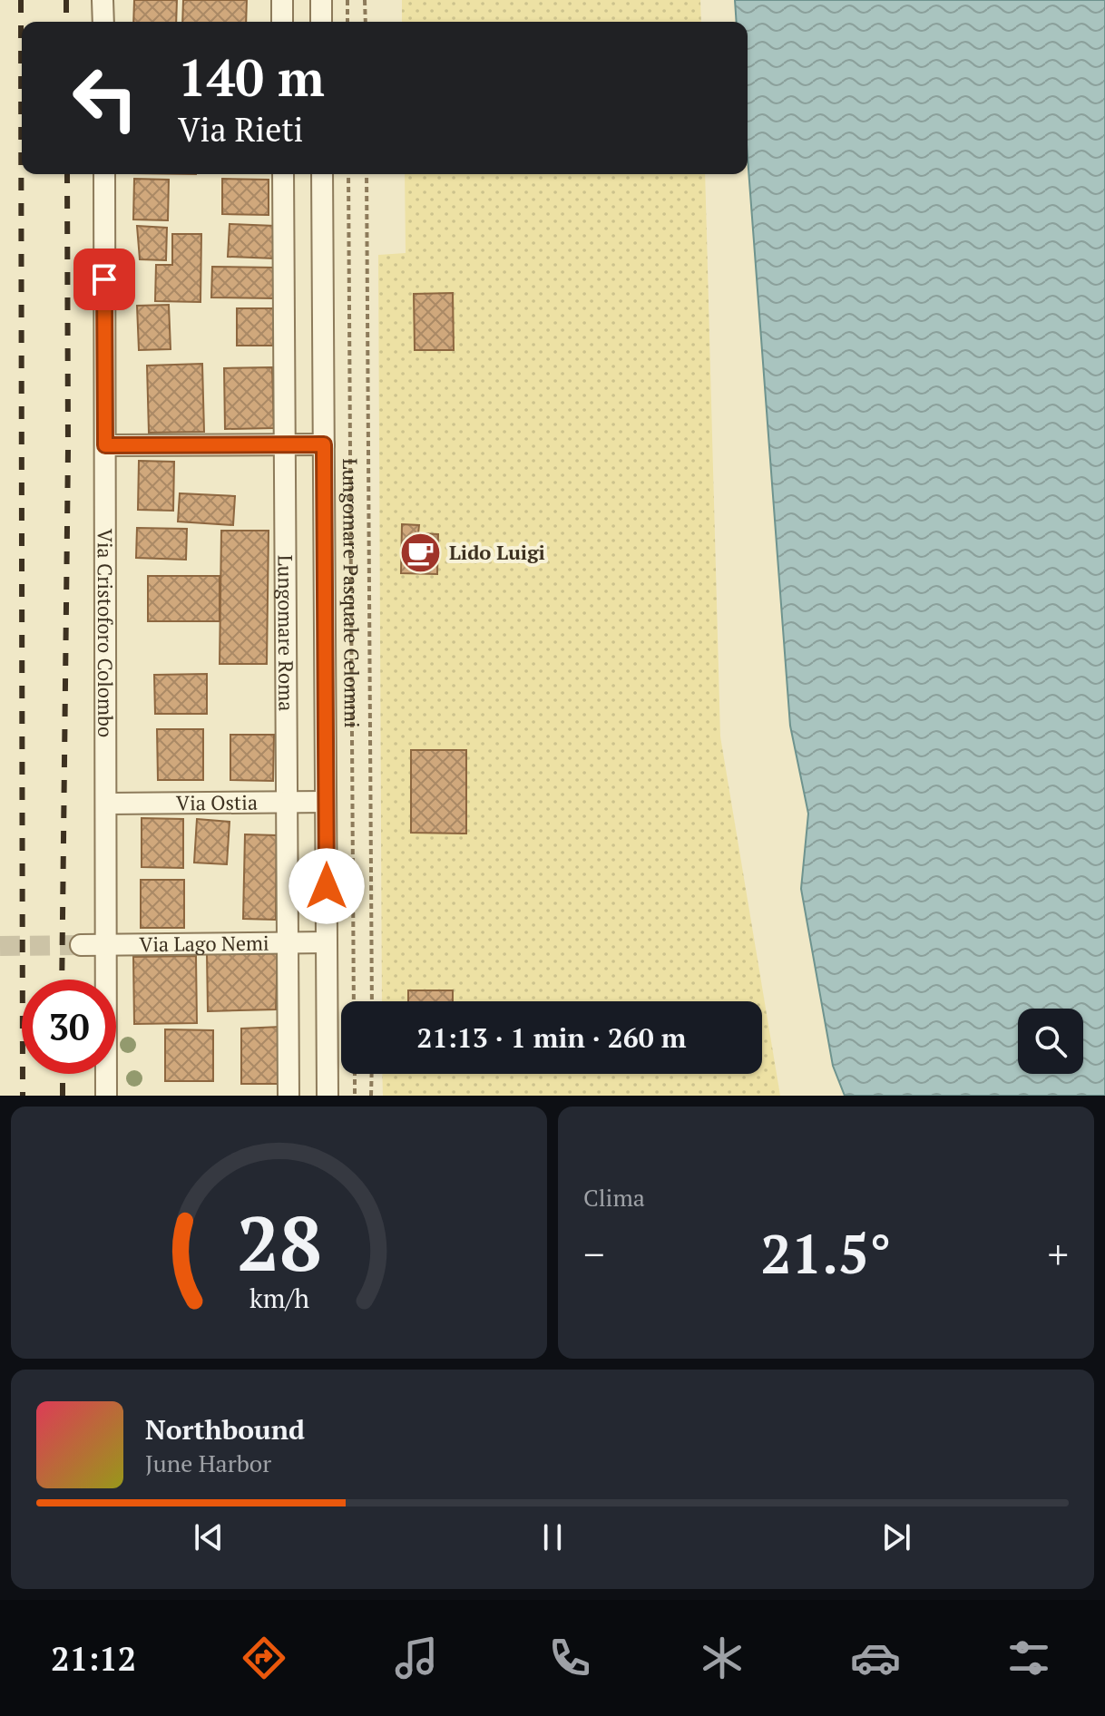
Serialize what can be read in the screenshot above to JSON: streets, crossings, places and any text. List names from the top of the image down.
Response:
{
  "streets": {
    "street": [
      "Lungomare Pasquale Celommi",
      "Via Cristoforo Colombo",
      "Lungomare Roma",
      "Via Ostia",
      "Via Lago Nemi"
    ]
  },
  "crossings": [
    ["Lungomare Pasquale Celommi", "Via Ostia"],
    ["Lungomare Pasquale Celommi", "Via Lago Nemi"],
    ["Via Cristoforo Colombo", "Via Ostia"],
    ["Via Cristoforo Colombo", "Via Lago Nemi"],
    ["Lungomare Roma", "Via Ostia"],
    ["Lungomare Roma", "Via Lago Nemi"]
  ],
  "places": {
    "cafe": ["Lido Luigi"]
  },
  "page": {
    "turn": ["140 m", "Via Rieti"],
    "limit": "30",
    "trip": "21:13 · 1 min · 260 m",
    "tile": "Clima",
    "heat": ["−", "21.5°", "+"],
    "song": ["Northbound", "June Harbor"],
    "tabs": "21:12",
    "gauge": ["28", "km/h"]
  }
}
